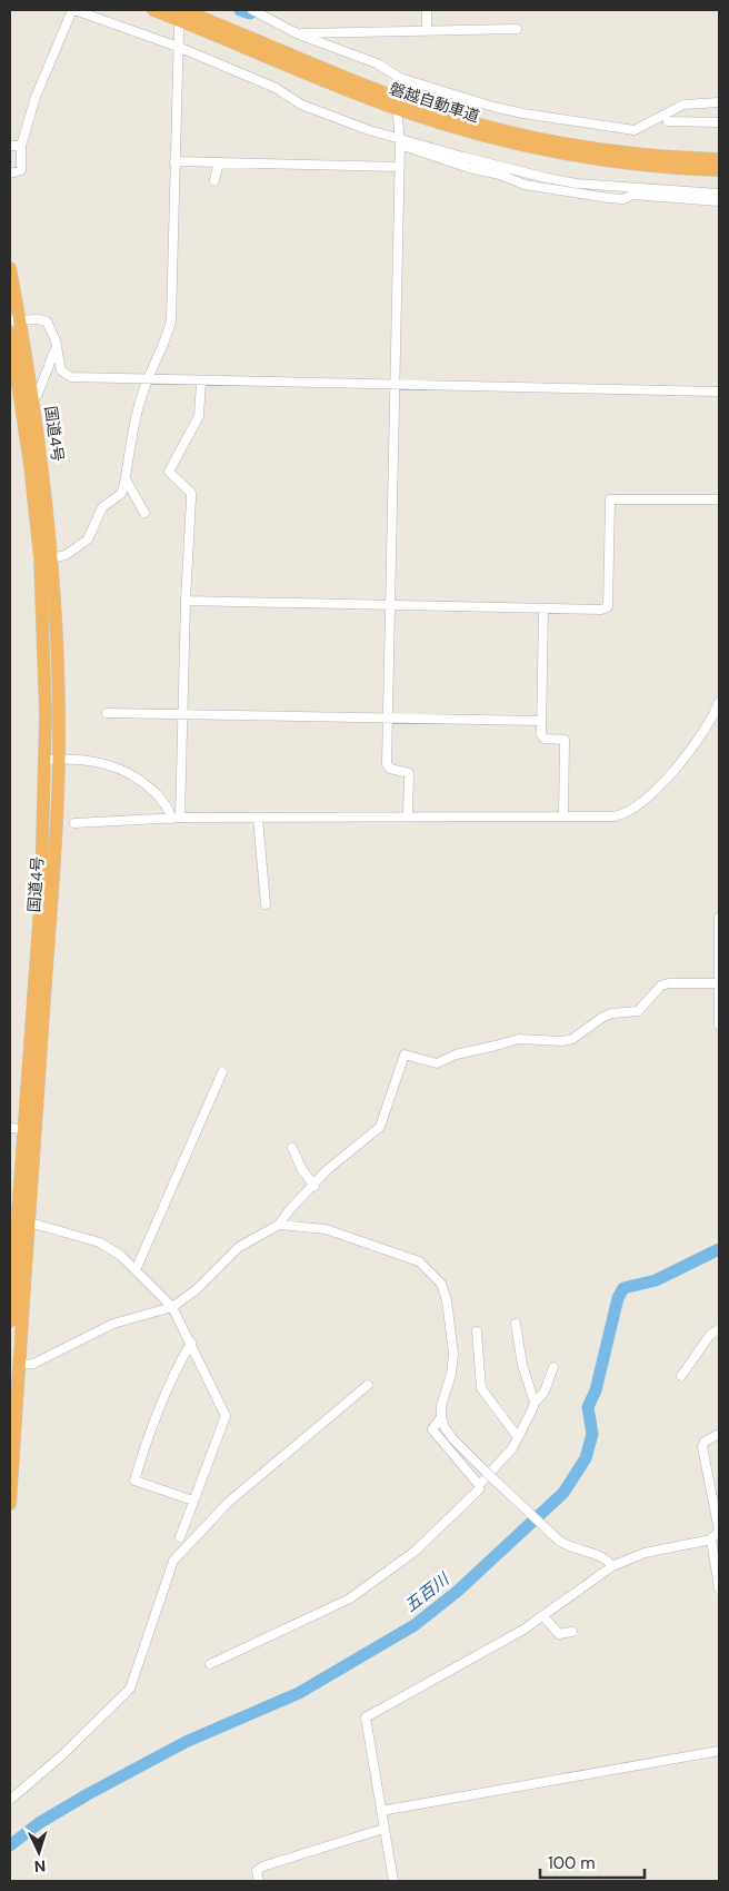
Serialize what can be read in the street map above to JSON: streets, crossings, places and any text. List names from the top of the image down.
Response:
{
  "streets": {
    "highway": ["磐越自動車道", "国道4号"]
  },
  "water": ["五百川"],
  "scale_bar": "100 m",
  "north": "bottom"
}
